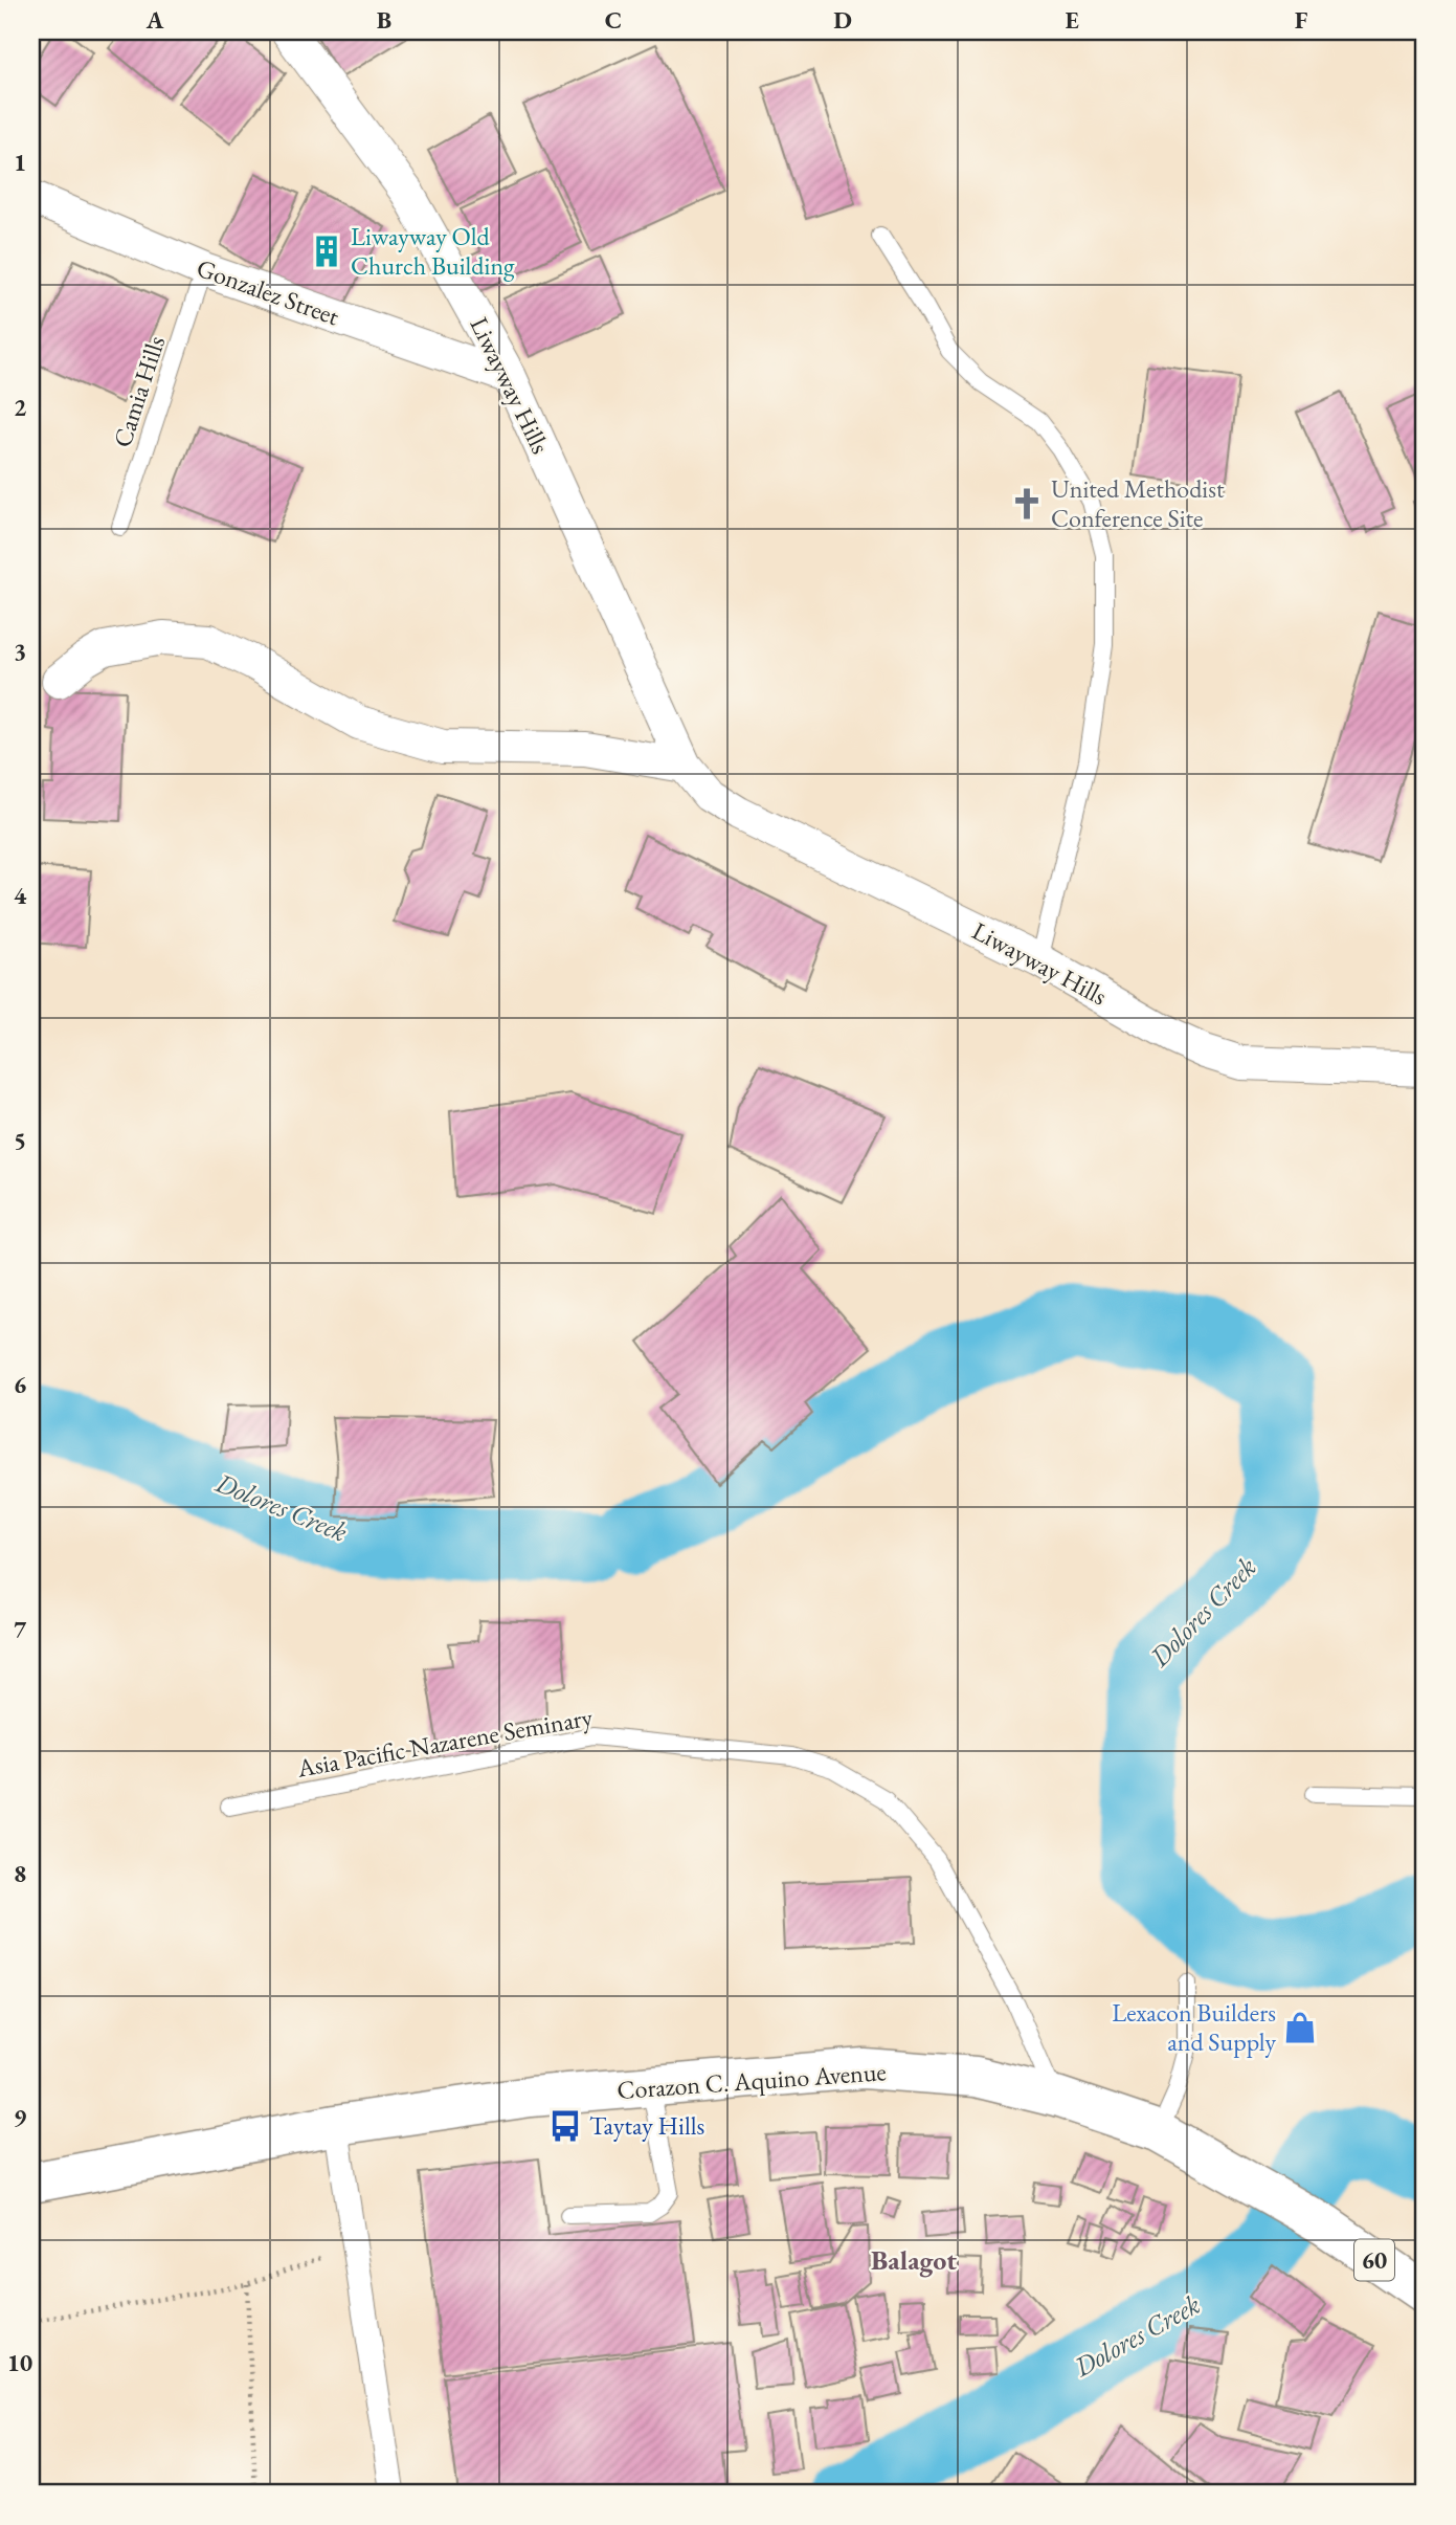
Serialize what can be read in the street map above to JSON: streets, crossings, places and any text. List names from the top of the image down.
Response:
{
  "streets": {
    "main road": ["Corazon C. Aquino Avenue", "60"],
    "street": ["Gonzalez Street", "Liwayway Hills"],
    "lane": ["Camia Hills", "Asia Pacific Nazarene Seminary"]
  },
  "crossings": [
    ["Gonzalez Street", "Liwayway Hills"],
    ["Gonzalez Street", "Camia Hills"],
    ["Asia Pacific Nazarene Seminary", "Corazon C. Aquino Avenue"]
  ],
  "districts": ["Balagot"],
  "water": ["Dolores Creek"],
  "places": {
    "building": ["Liwayway Old Church Building"],
    "church": ["United Methodist Conference Site"],
    "shop": ["Lexacon Builders and Supply"],
    "bus stop": ["Taytay Hills"]
  },
  "grid": {
    "columns": [
      "A",
      "B",
      "C",
      "D",
      "E",
      "F"
    ],
    "rows": [
      "1",
      "2",
      "3",
      "4",
      "5",
      "6",
      "7",
      "8",
      "9",
      "10"
    ]
  }
}
